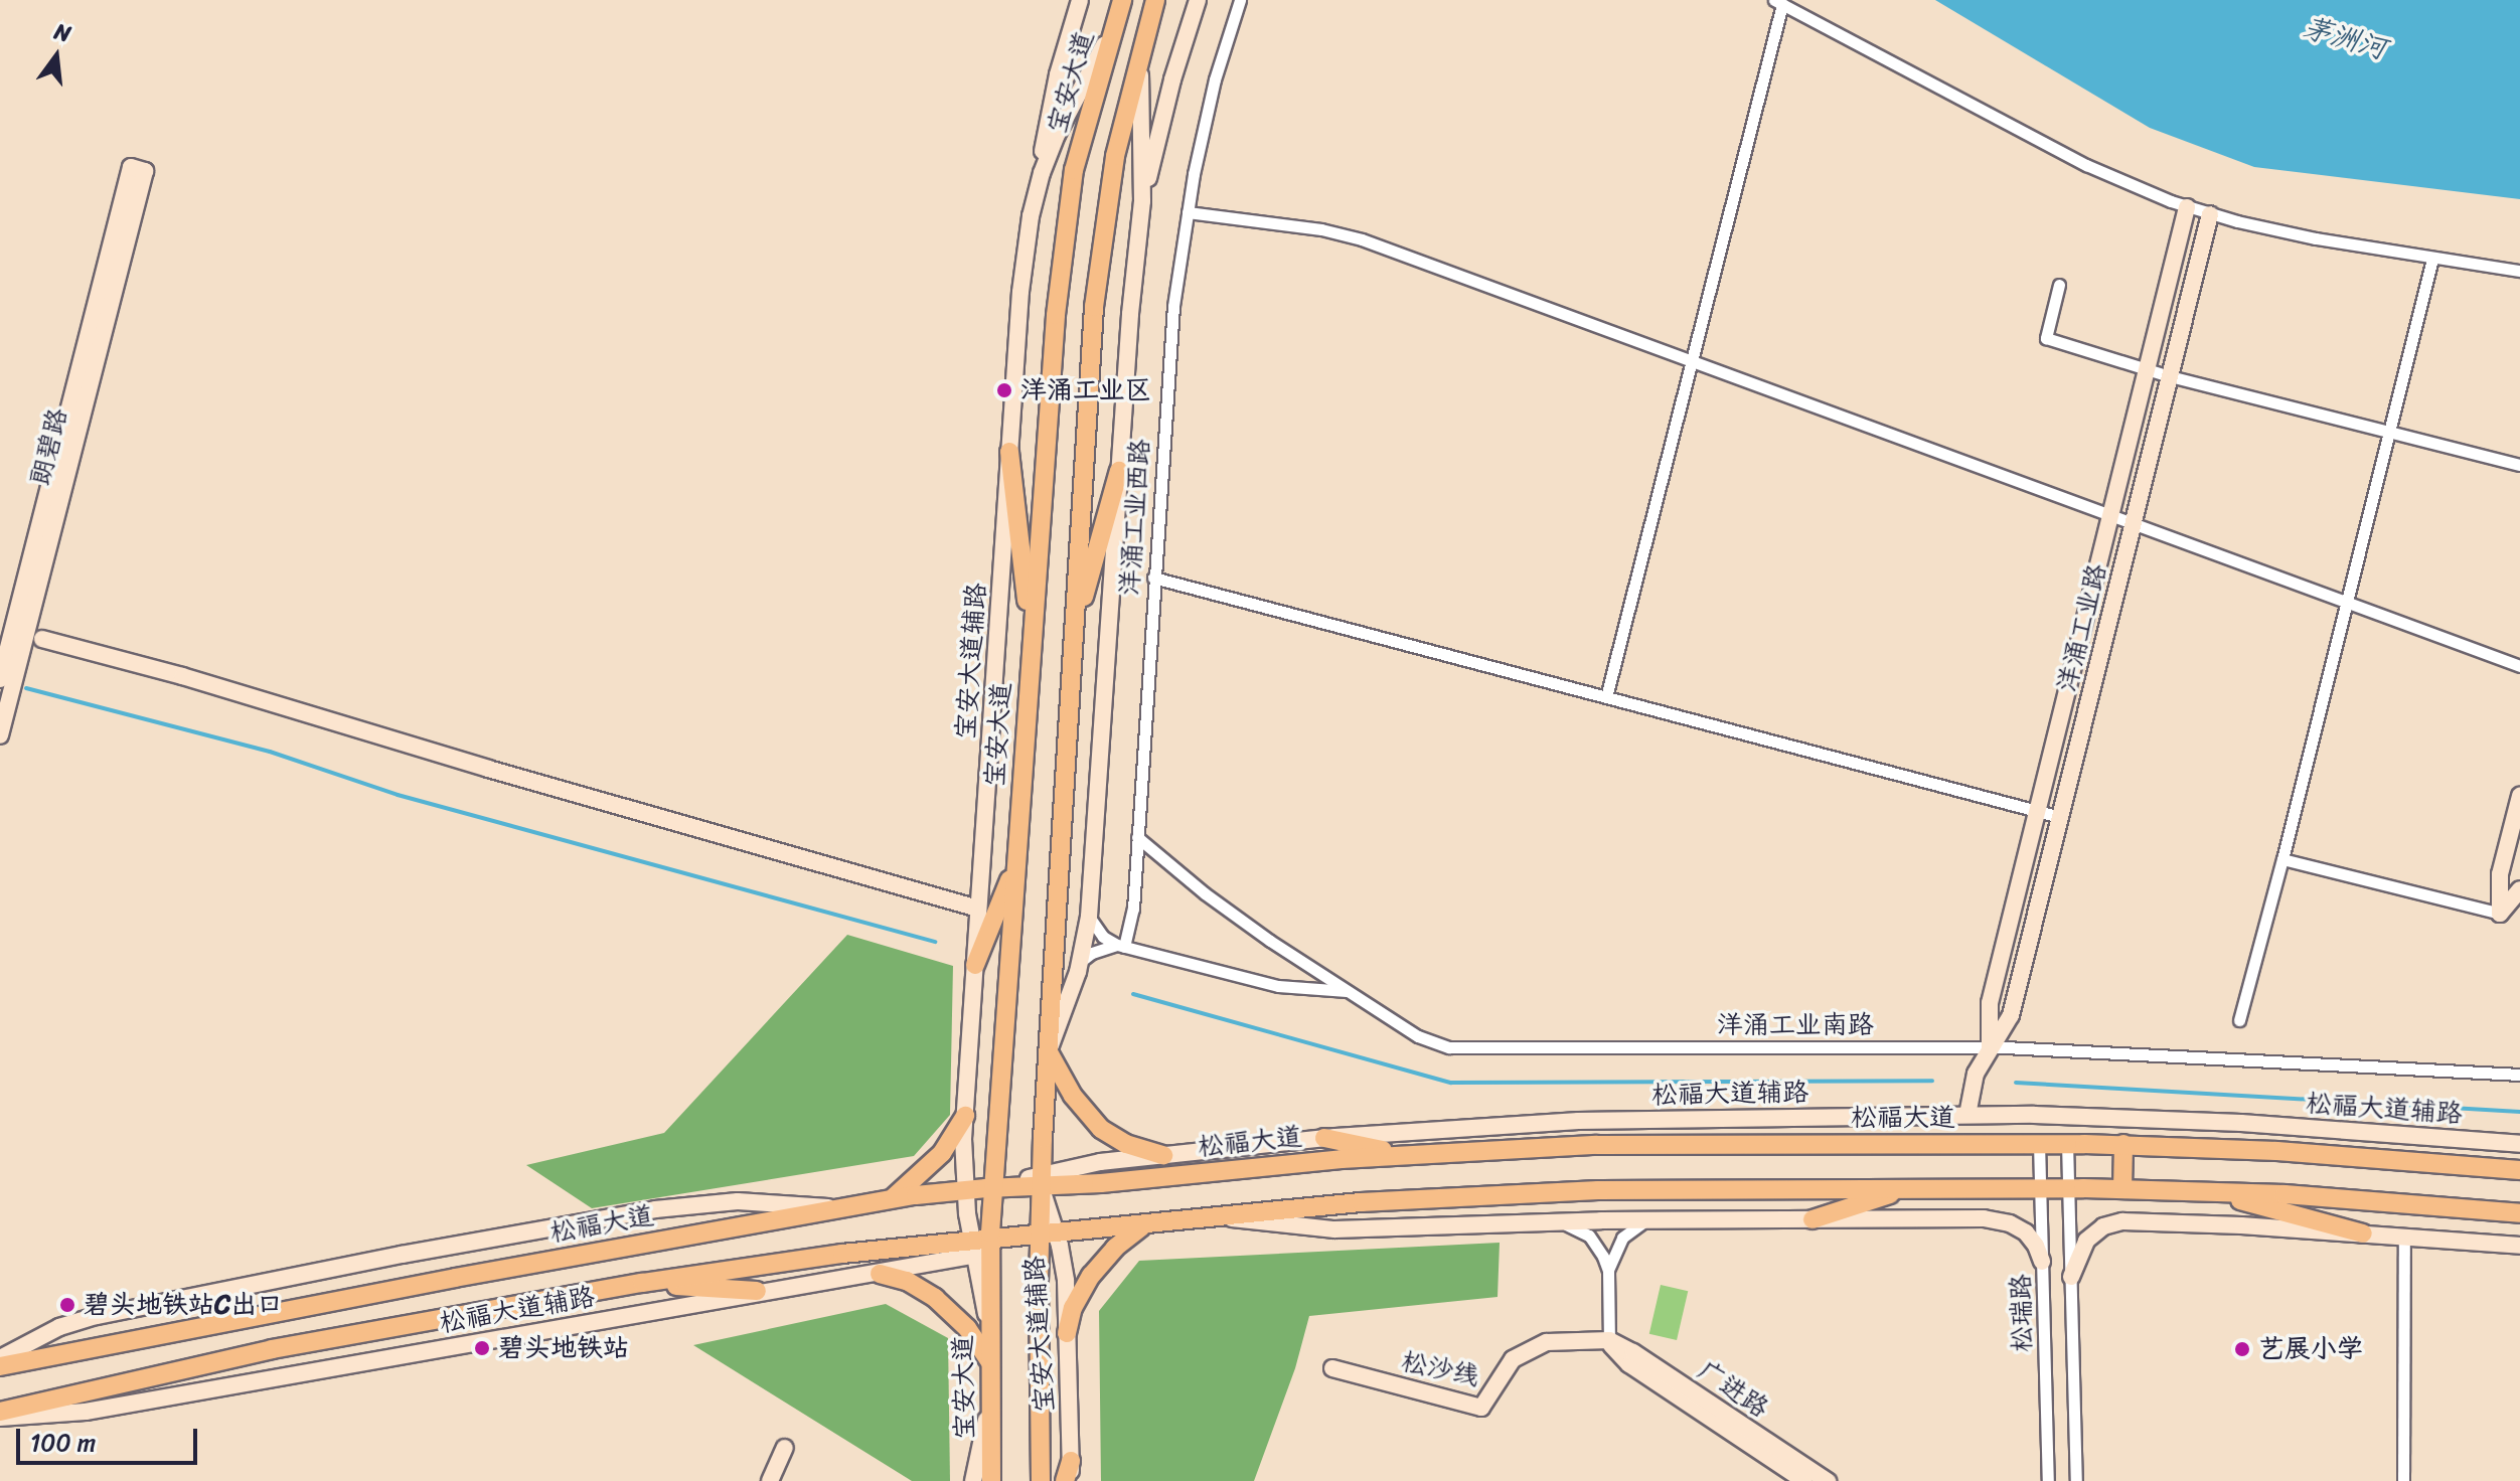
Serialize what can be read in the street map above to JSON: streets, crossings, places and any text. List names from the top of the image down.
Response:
{
  "streets": {
    "main road": [
      "宝安大道",
      "朗碧路",
      "洋涌工业路",
      "宝安大道辅路",
      "松福大道辅路",
      "松福大道",
      "松沙线",
      "广进路"
    ],
    "street": ["洋涌工业西路", "洋涌工业南路", "松瑞路"]
  },
  "crossings": [
    ["宝安大道", "宝安大道辅路"],
    ["宝安大道", "松福大道辅路"],
    ["宝安大道", "松福大道"],
    ["洋涌工业西路", "洋涌工业南路"],
    ["洋涌工业路", "洋涌工业南路"],
    ["洋涌工业路", "松福大道辅路"],
    ["宝安大道辅路", "松福大道辅路"],
    ["宝安大道辅路", "松福大道"],
    ["松福大道辅路", "松福大道"],
    ["松福大道", "松瑞路"],
    ["松沙线", "广进路"]
  ],
  "water": ["茅洲河"],
  "places": [
    "洋涌工业区",
    "碧头地铁站C出口",
    "碧头地铁站",
    "艺展小学"
  ],
  "scale_bar": "100 m",
  "north": "top"
}
